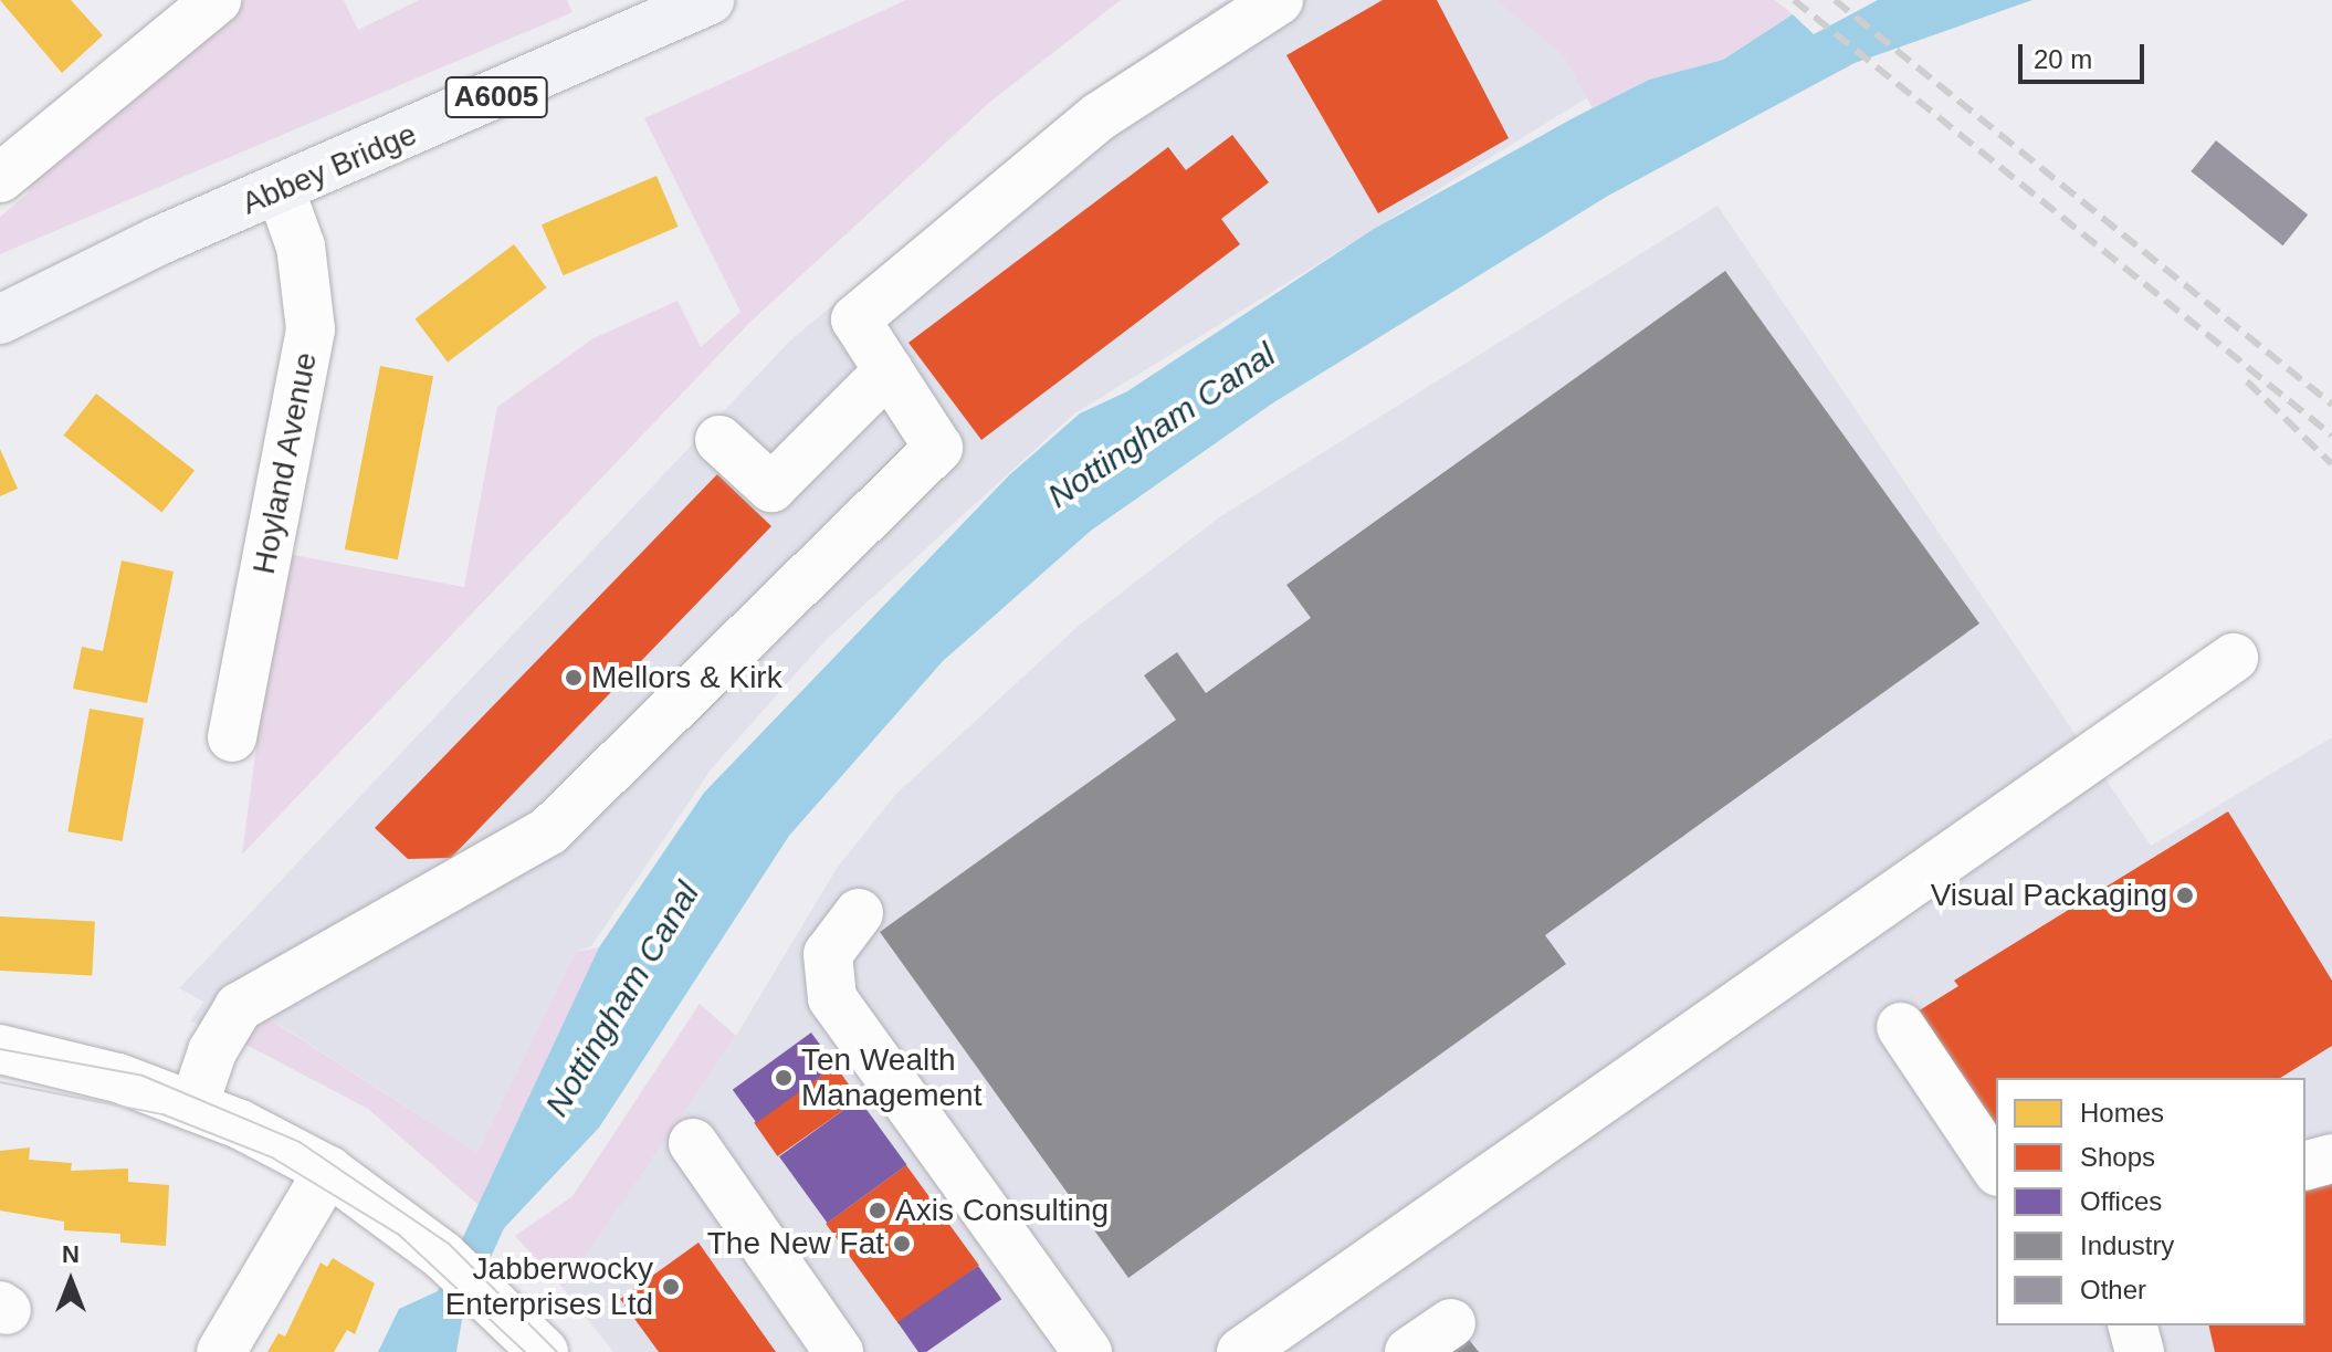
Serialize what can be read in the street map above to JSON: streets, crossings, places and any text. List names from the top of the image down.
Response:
{
  "streets": {
    "main road": ["A6005", "Abbey Bridge"],
    "street": ["Hoyland Avenue"]
  },
  "crossings": [
    ["Abbey Bridge", "Hoyland Avenue"]
  ],
  "water": ["Nottingham Canal"],
  "places": [
    "Mellors & Kirk",
    "Visual Packaging",
    "Ten Wealth Management",
    "Axis Consulting",
    "The New Fat",
    "Jabberwocky Enterprises Ltd"
  ],
  "legend": [
    "Homes",
    "Shops",
    "Offices",
    "Industry",
    "Other"
  ],
  "scale_bar": "20 m",
  "north": "top"
}
